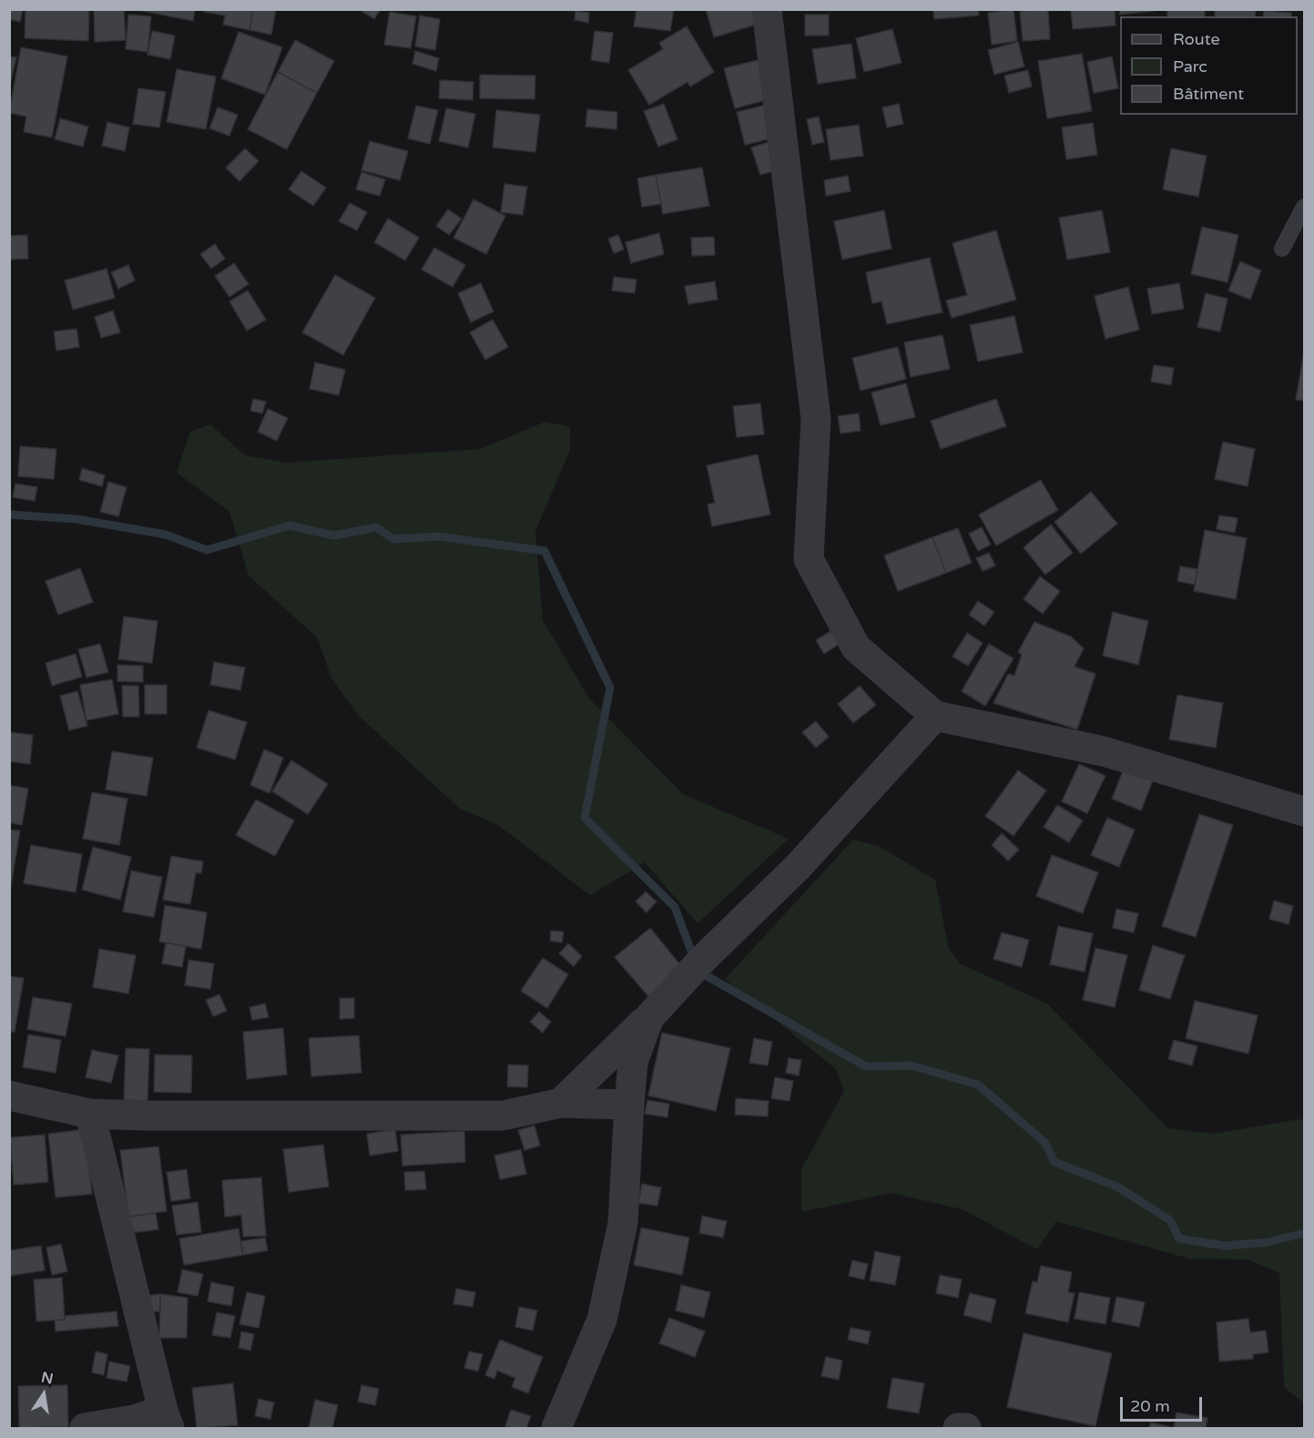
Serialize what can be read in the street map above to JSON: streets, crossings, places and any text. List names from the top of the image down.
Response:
{
  "legend": ["Route", "Parc", "Bâtiment"],
  "scale_bar": "20 m",
  "north": "top"
}
